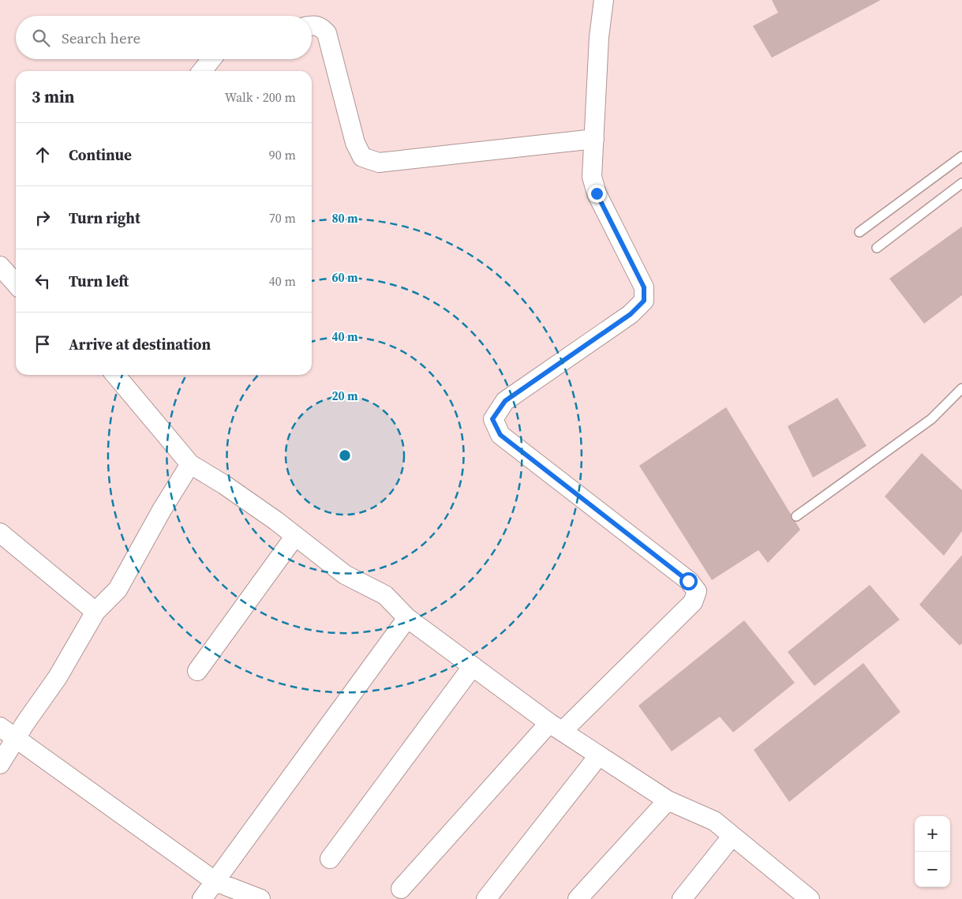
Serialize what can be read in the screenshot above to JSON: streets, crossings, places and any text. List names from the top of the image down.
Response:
{
  "page": {
    "search": "Search here",
    "heading": ["3 min", "Walk · 200 m"],
    "list": [
      ["Continue", "90 m"],
      ["Turn right", "70 m"],
      ["Turn left", "40 m"],
      "Arrive at destination"
    ],
    "map_buttons": ["+", "−"]
  },
  "rings": [
    "80 m",
    "60 m",
    "40 m",
    "20 m"
  ]
}
